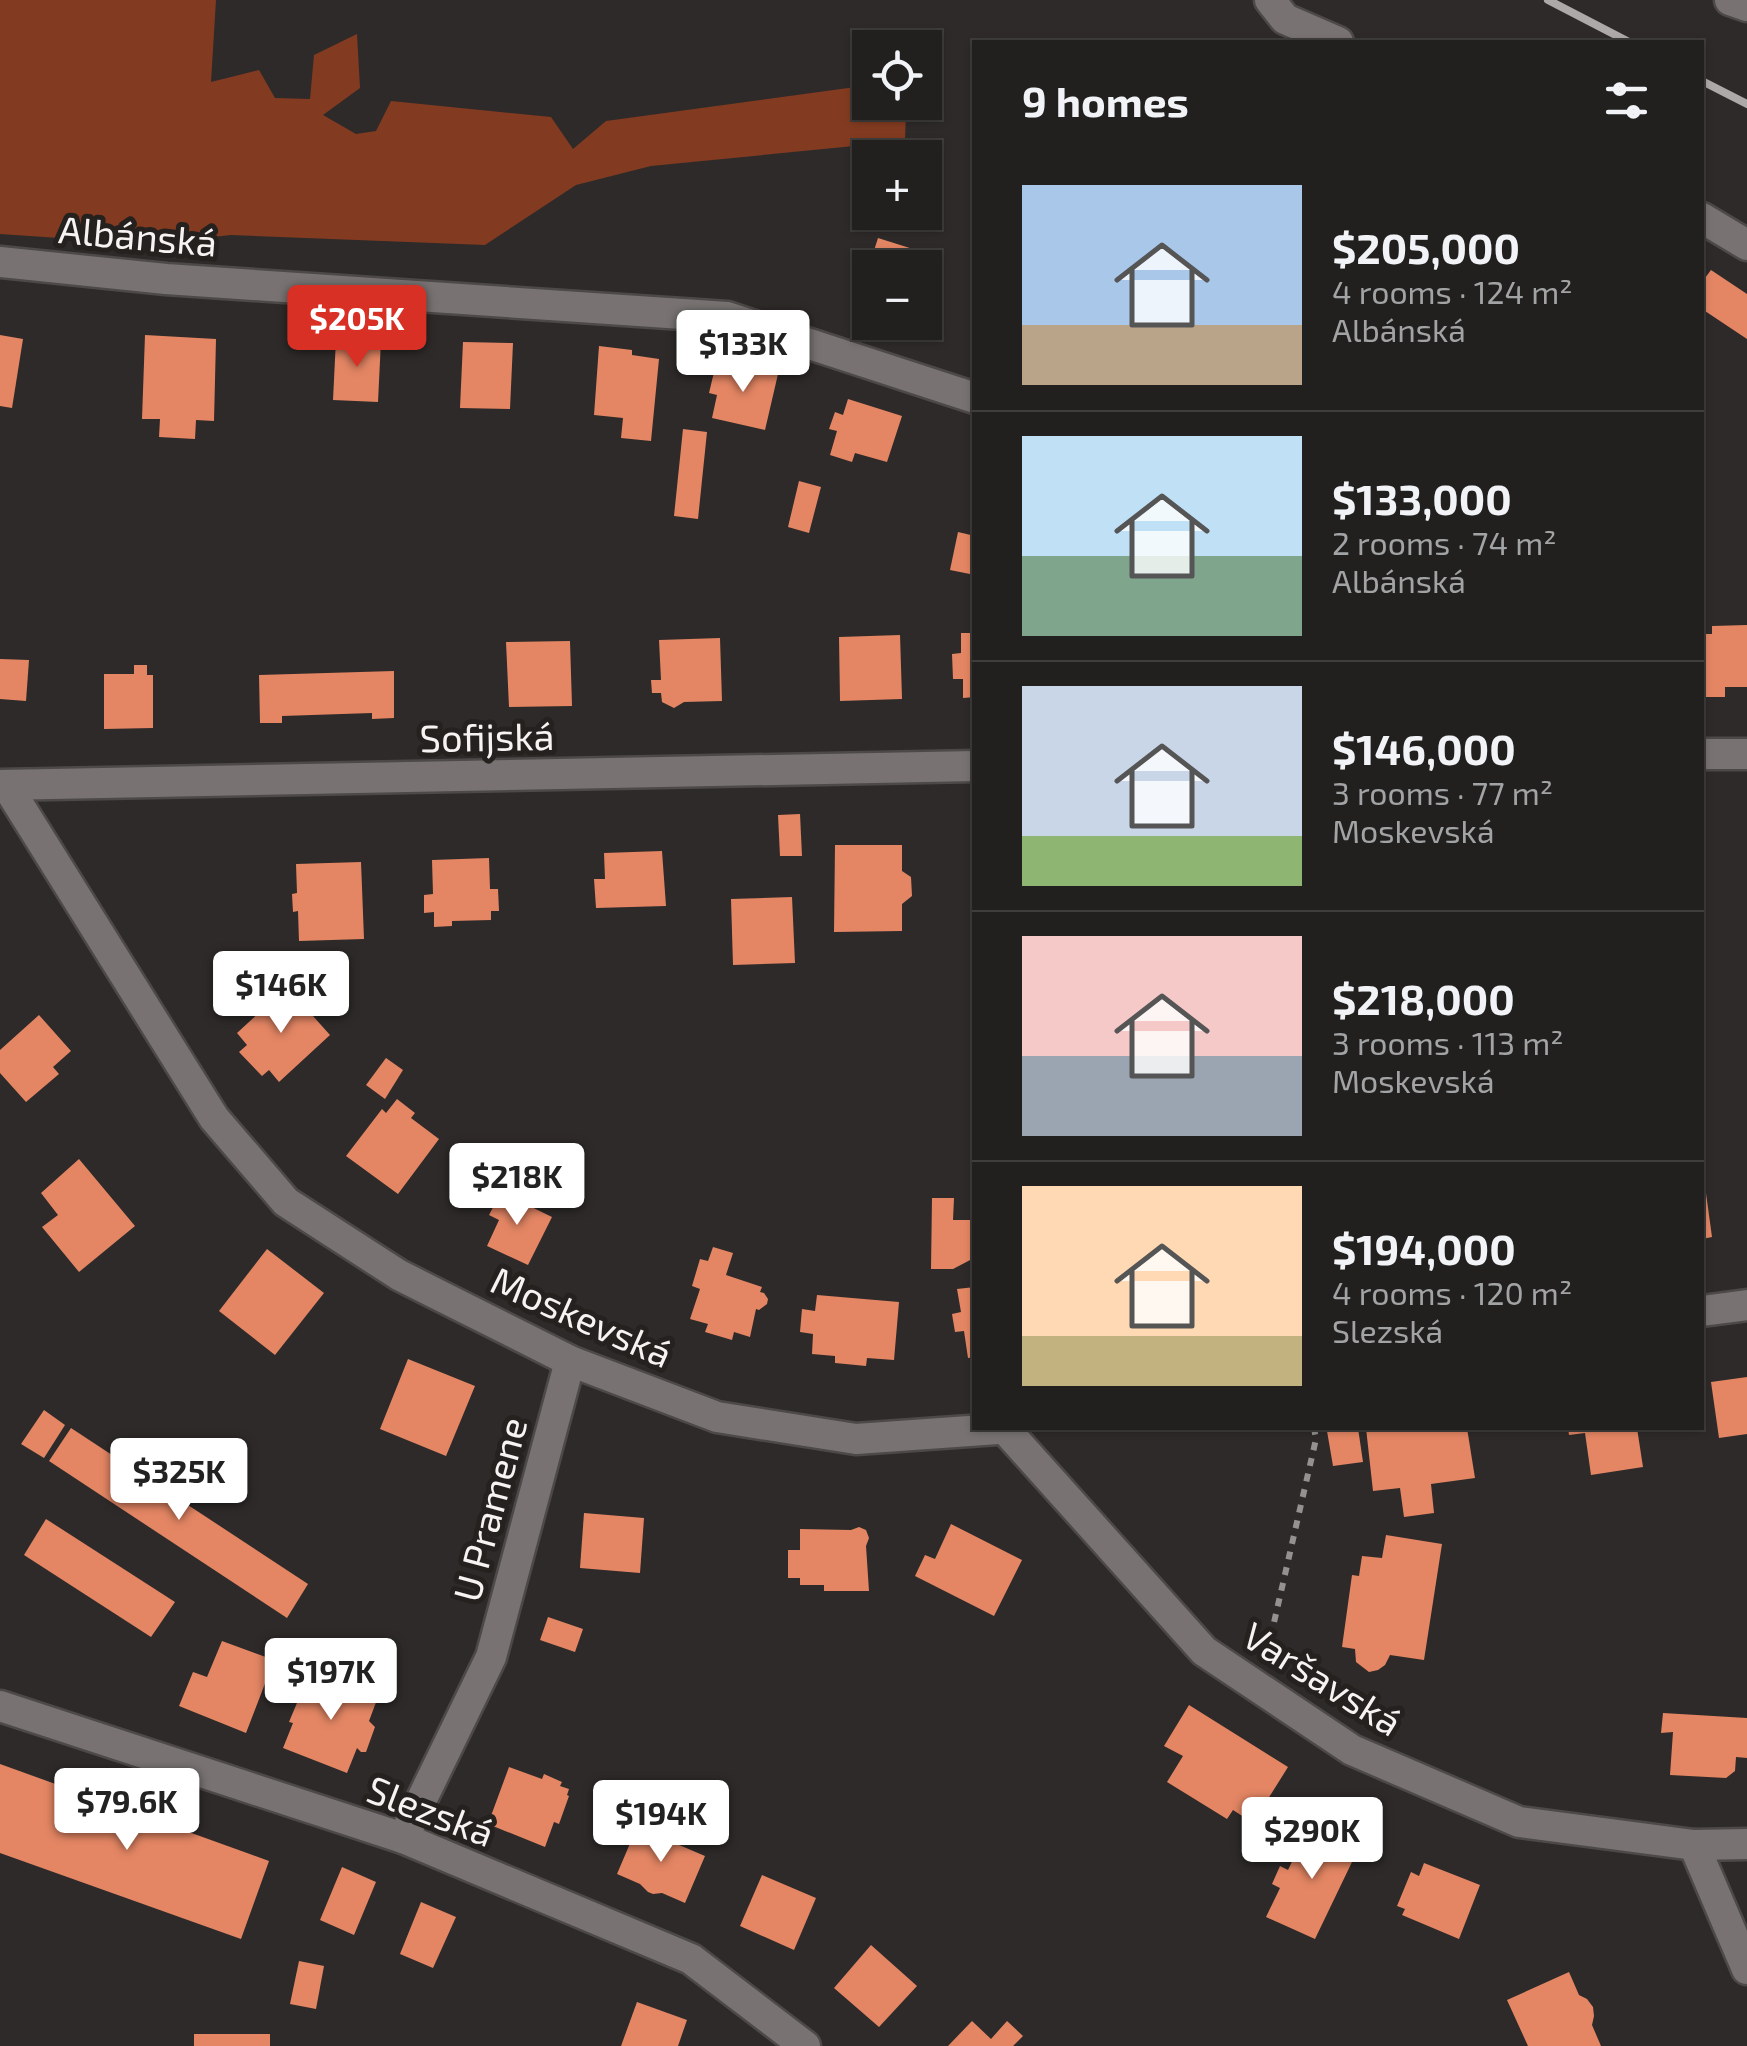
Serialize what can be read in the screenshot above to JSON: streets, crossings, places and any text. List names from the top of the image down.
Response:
{
  "streets": {
    "street": [
      "Albánská",
      "Sofijská",
      "Moskevská",
      "U Pramene",
      "Varšavská",
      "Slezská"
    ]
  },
  "crossings": [
    ["Sofijská", "Moskevská"],
    ["Moskevská", "U Pramene"],
    ["U Pramene", "Slezská"]
  ],
  "page": {
    "map_buttons": ["+", "−"],
    "heading": "9 homes",
    "list": [
      {
        "name": "$205,000",
        "note": "4 rooms · 124 m² · Albánská"
      },
      {
        "name": "$133,000",
        "note": "2 rooms · 74 m² · Albánská"
      },
      {
        "name": "$146,000",
        "note": "3 rooms · 77 m² · Moskevská"
      },
      {
        "name": "$218,000",
        "note": "3 rooms · 113 m² · Moskevská"
      },
      {
        "name": "$194,000",
        "note": "4 rooms · 120 m² · Slezská"
      }
    ],
    "price": [
      "$205K",
      "$133K",
      "$146K",
      "$218K",
      "$325K",
      "$197K",
      "$79.6K",
      "$194K",
      "$290K"
    ]
  }
}
